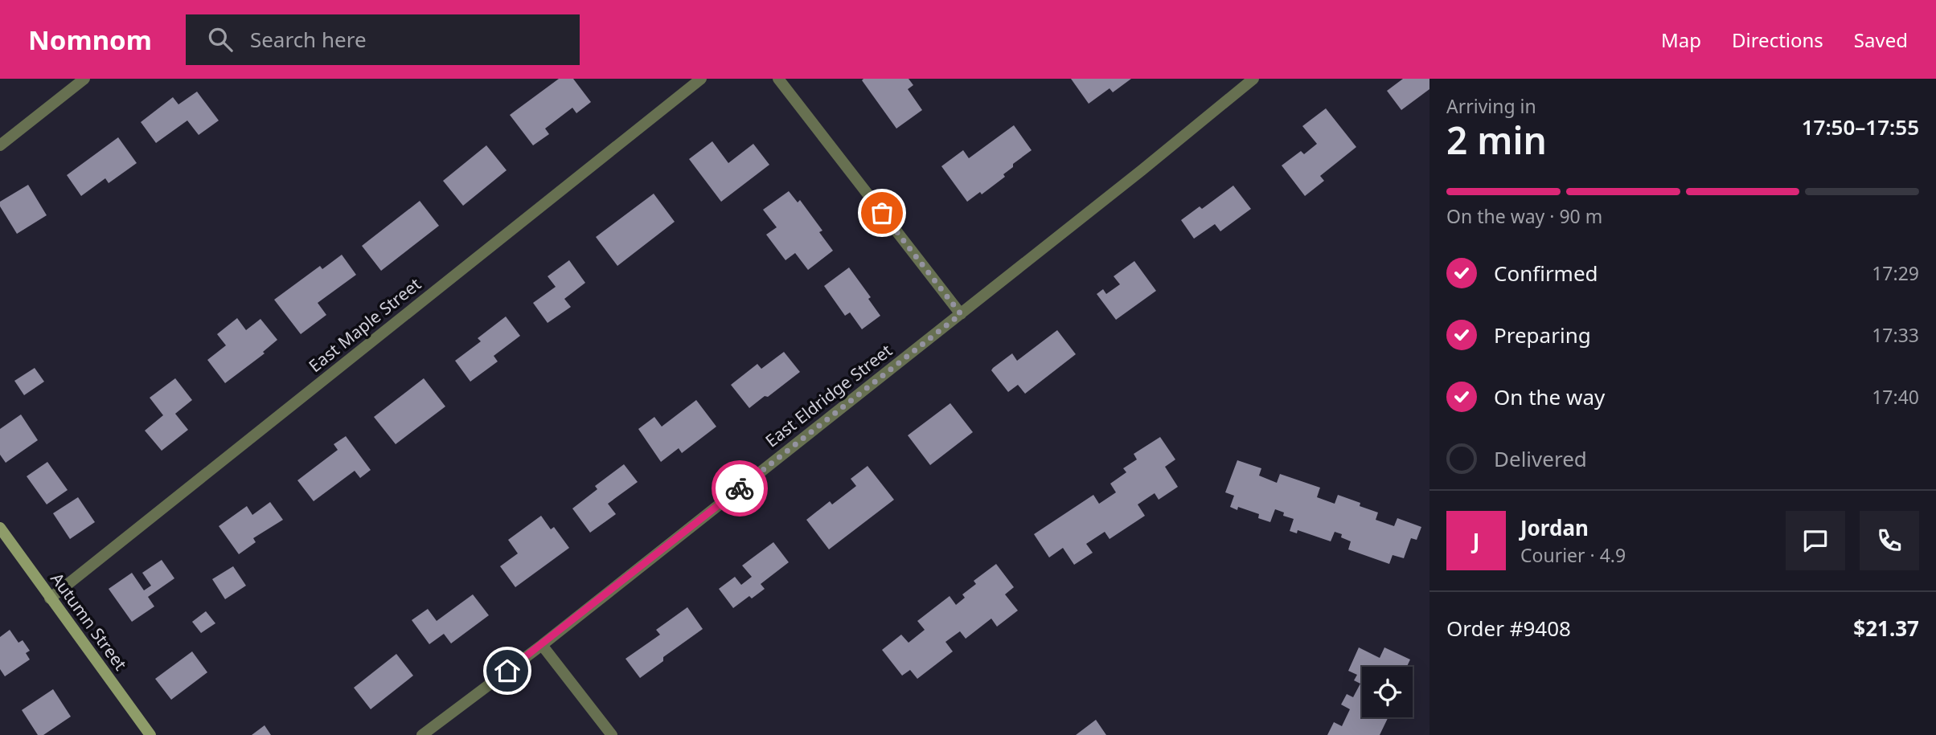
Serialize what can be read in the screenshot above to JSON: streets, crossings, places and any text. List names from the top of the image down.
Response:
{
  "streets": {
    "street": ["East Maple Street", "East Eldridge Street", "Autumn Street"]
  },
  "crossings": [
    ["East Maple Street", "Autumn Street"]
  ],
  "page": {
    "header": "Nomnom",
    "search": "Search here",
    "nav": ["Map", "Directions", "Saved"],
    "heading": ["2 min", "Arriving in", "17:50–17:55"],
    "panel": [
      "Jordan",
      "Courier · 4.9",
      "Order #9408",
      "$21.37"
    ],
    "bar": "On the way · 90 m",
    "list": [
      ["Confirmed", "17:29"],
      ["Preparing", "17:33"],
      ["On the way", "17:40"],
      "Delivered"
    ],
    "round": "J"
  }
}
